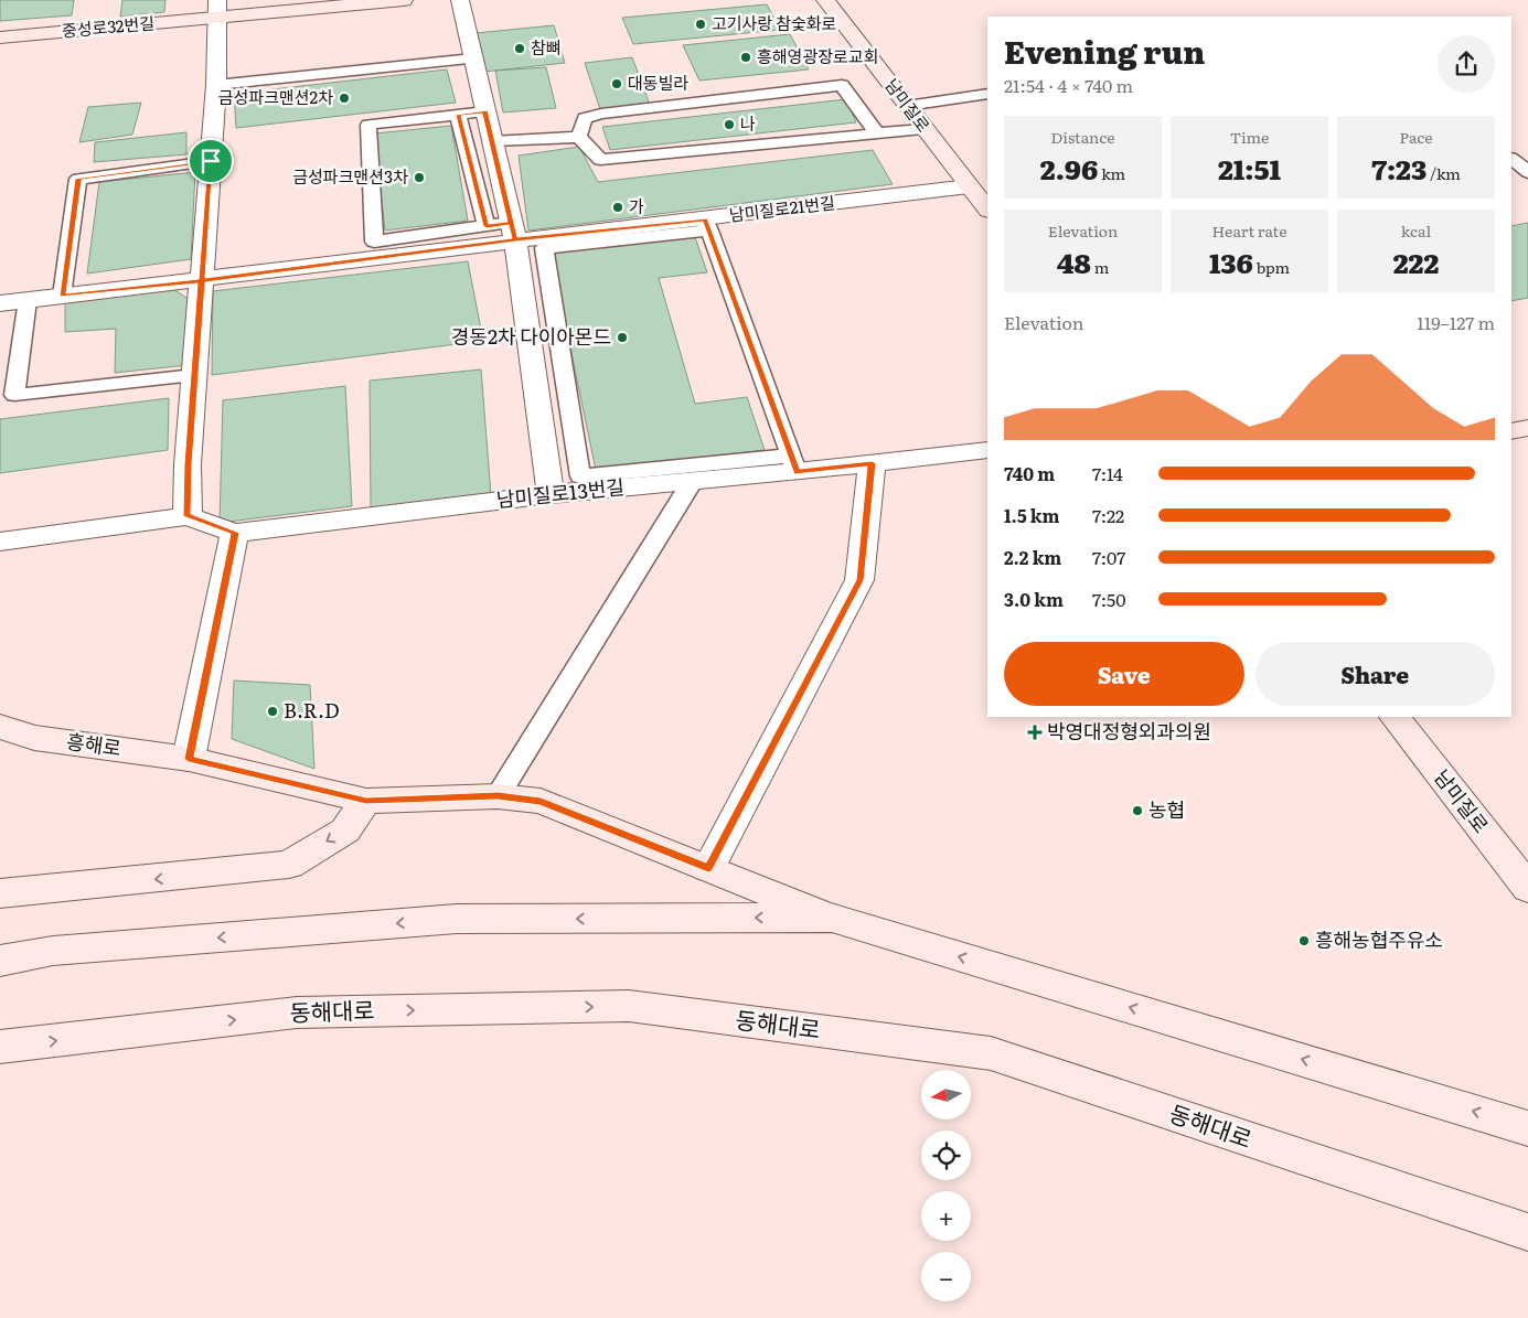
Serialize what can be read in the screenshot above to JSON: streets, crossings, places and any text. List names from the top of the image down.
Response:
{
  "streets": {
    "street": [
      "중성로32번길",
      "남미질로",
      "남미질로21번길",
      "남미질로13번길",
      "흥해로",
      "동해대로"
    ]
  },
  "crossings": [
    ["남미질로", "남미질로21번길"]
  ],
  "places": {
    "other": [
      "고기사랑 참숯화로",
      "참뼈",
      "흥해영광장로교회",
      "대동빌라",
      "금성파크맨션2차",
      "나",
      "금성파크맨션3차",
      "가",
      "경동2차 다이아몬드",
      "B.R.D",
      "농협",
      "흥해농협주유소"
    ],
    "health": ["박영대정형외과의원"]
  },
  "north": "left",
  "page": {
    "heading": ["Evening run", "21:54 · 4 × 740 m"],
    "stats": [
      ["Distance", "2.96 km"],
      ["Time", "21:51"],
      ["Pace", "7:23 /km"],
      ["Elevation", "48 m"],
      ["Heart rate", "136 bpm"],
      ["kcal", "222"]
    ],
    "chart": ["Elevation", "119–127 m"],
    "list": [
      {
        "name": "740 m",
        "note": "7:14"
      },
      {
        "name": "1.5 km",
        "note": "7:22"
      },
      {
        "name": "2.2 km",
        "note": "7:07"
      },
      {
        "name": "3.0 km",
        "note": "7:50"
      }
    ],
    "buttons": ["Save", "Share"],
    "map_buttons": ["+", "−"]
  }
}
